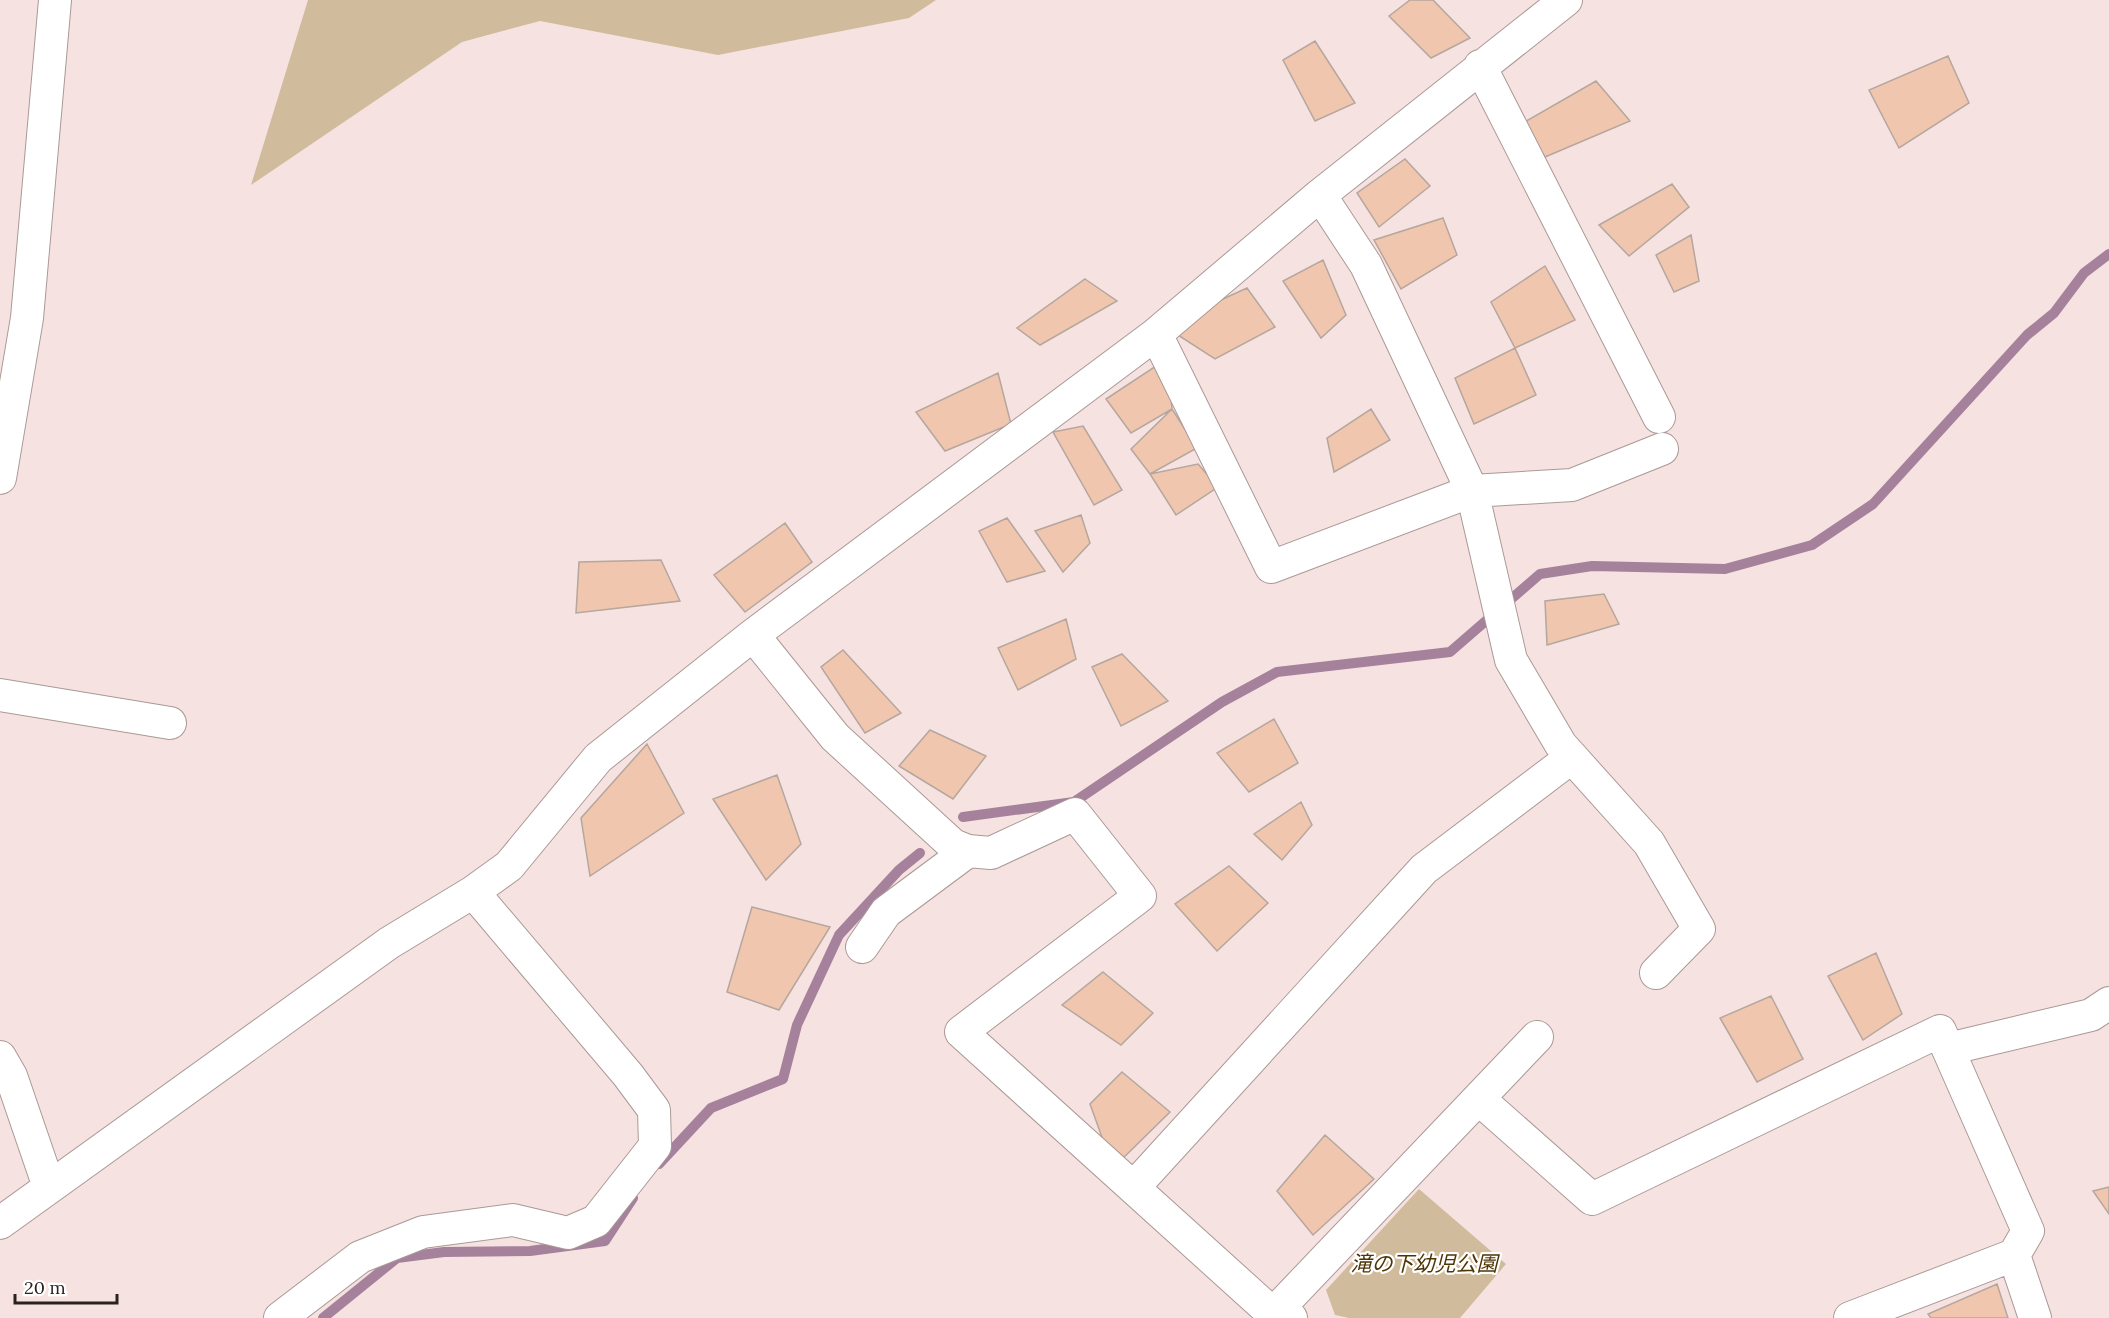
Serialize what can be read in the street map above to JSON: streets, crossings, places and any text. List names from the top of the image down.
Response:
{
  "parks": ["滝の下幼児公園"],
  "scale_bar": "20 m"
}
